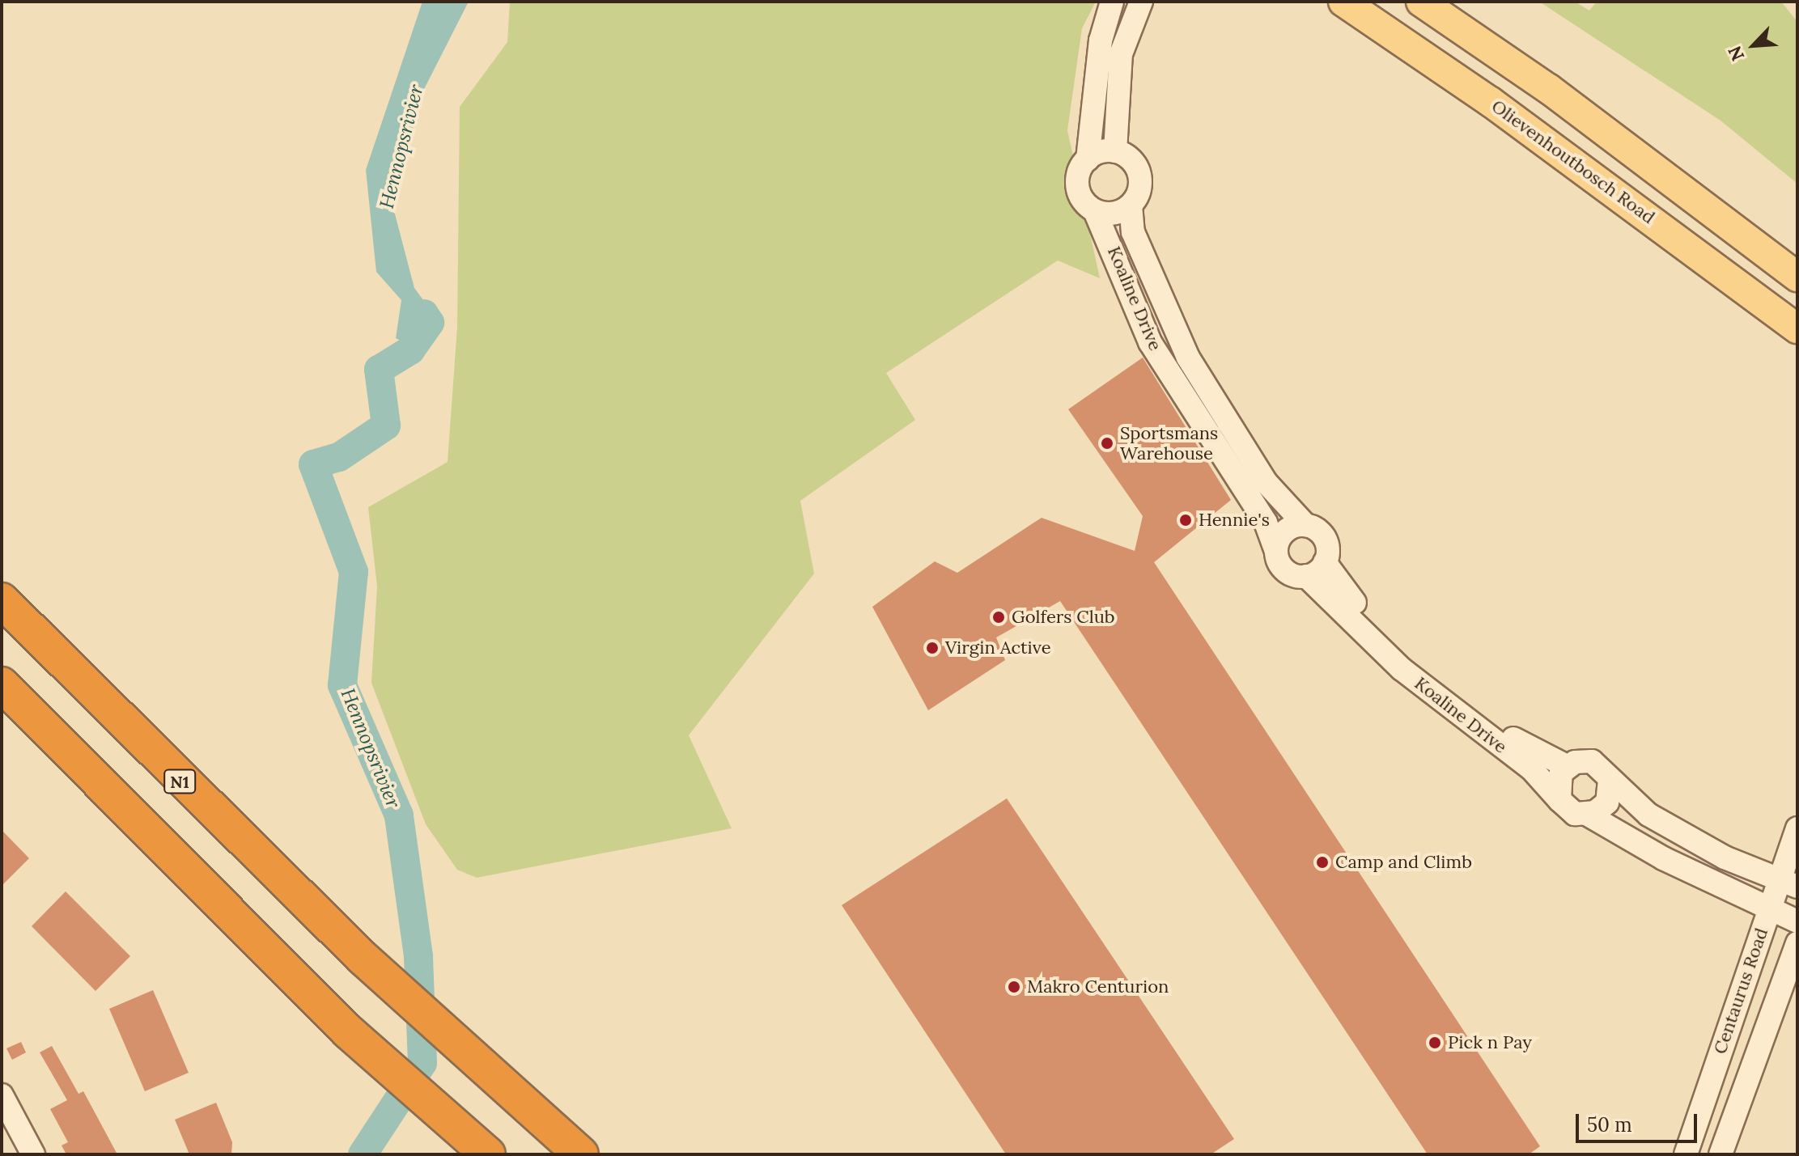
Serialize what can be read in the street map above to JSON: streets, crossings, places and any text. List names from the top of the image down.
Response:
{
  "streets": {
    "highway": ["N1"],
    "main road": ["Olievenhoutbosch Road"],
    "street": ["Koaline Drive", "Centaurus Road"]
  },
  "water": ["Hennopsrivier"],
  "places": [
    "Sportsmans Warehouse",
    "Hennie's",
    "Golfers Club",
    "Virgin Active",
    "Camp and Climb",
    "Makro Centurion",
    "Pick n Pay"
  ],
  "scale_bar": "50 m",
  "north": "bottom left"
}
